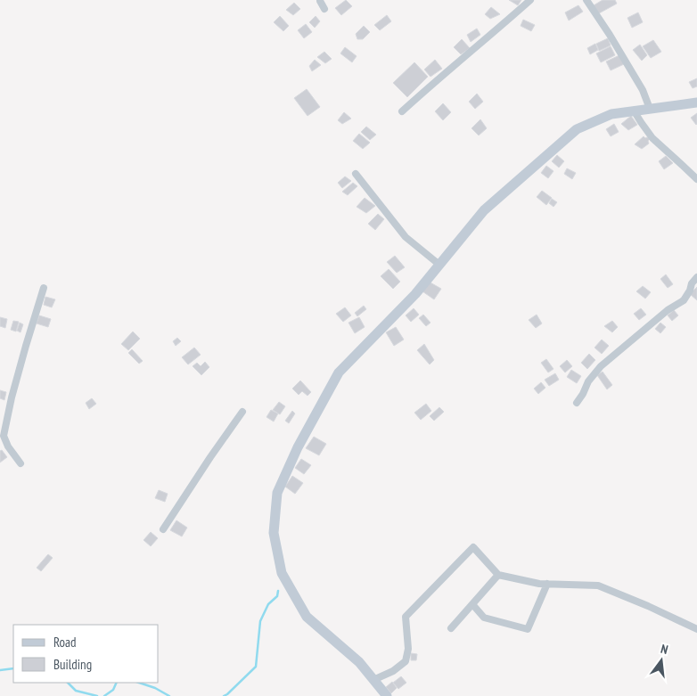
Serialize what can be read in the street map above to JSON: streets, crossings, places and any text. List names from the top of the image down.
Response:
{
  "legend": ["Road", "Building"],
  "north": "top"
}
